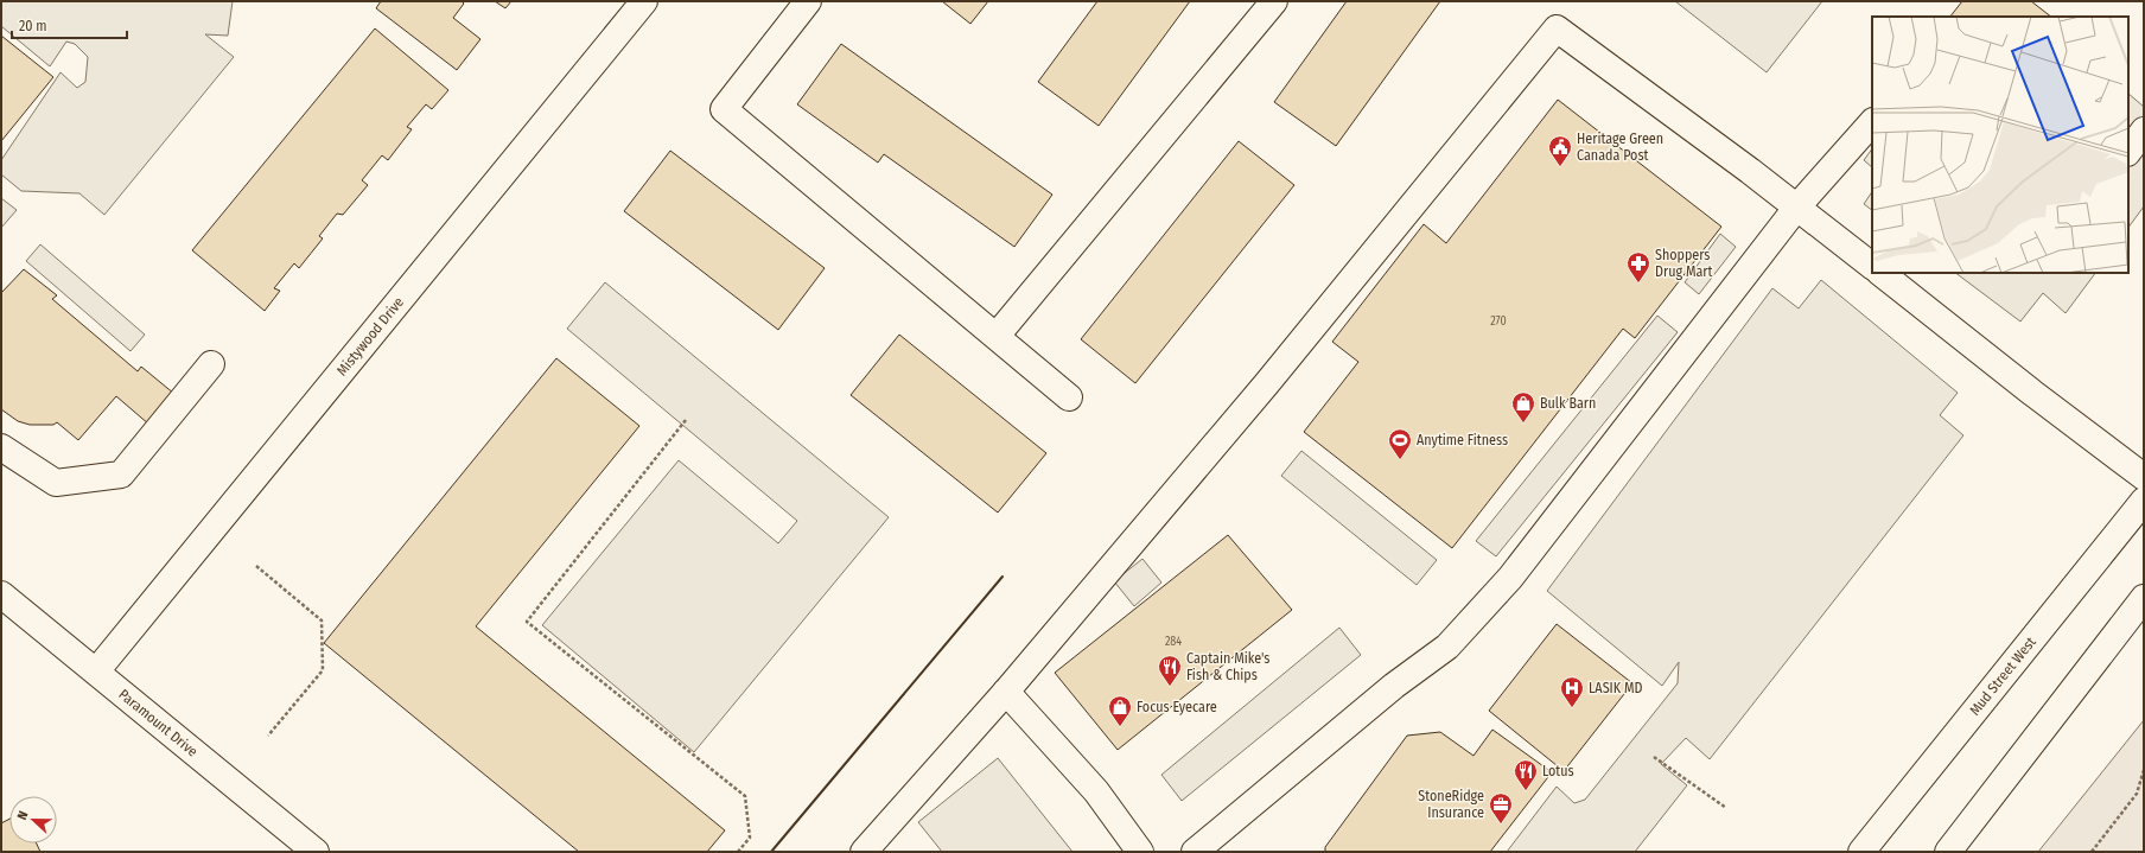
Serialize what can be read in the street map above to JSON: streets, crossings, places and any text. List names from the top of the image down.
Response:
{
  "streets": {
    "street": ["Mistywood Drive", "Mud Street West", "Paramount Drive"]
  },
  "crossings": [
    ["Mistywood Drive", "Paramount Drive"]
  ],
  "places": {
    "public building": ["Heritage Green Canada Post"],
    "pharmacy": ["Shoppers Drug Mart"],
    "shop": ["Bulk Barn", "Focus Eyecare"],
    "sports": ["Anytime Fitness"],
    "restaurant": ["Captain Mike's Fish & Chips", "Lotus"],
    "hospital": ["LASIK MD"],
    "office": ["StoneRidge Insurance"]
  },
  "house_numbers": ["270", "284"],
  "scale_bar": "20 m",
  "north": "left"
}
